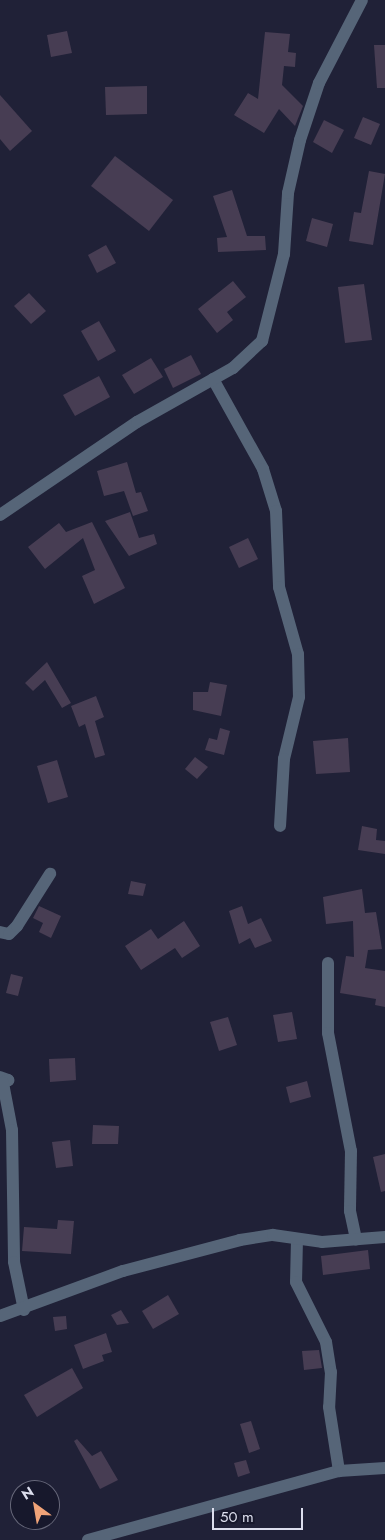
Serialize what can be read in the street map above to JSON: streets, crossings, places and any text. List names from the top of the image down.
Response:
{
  "scale_bar": "50 m",
  "north": "top left"
}
